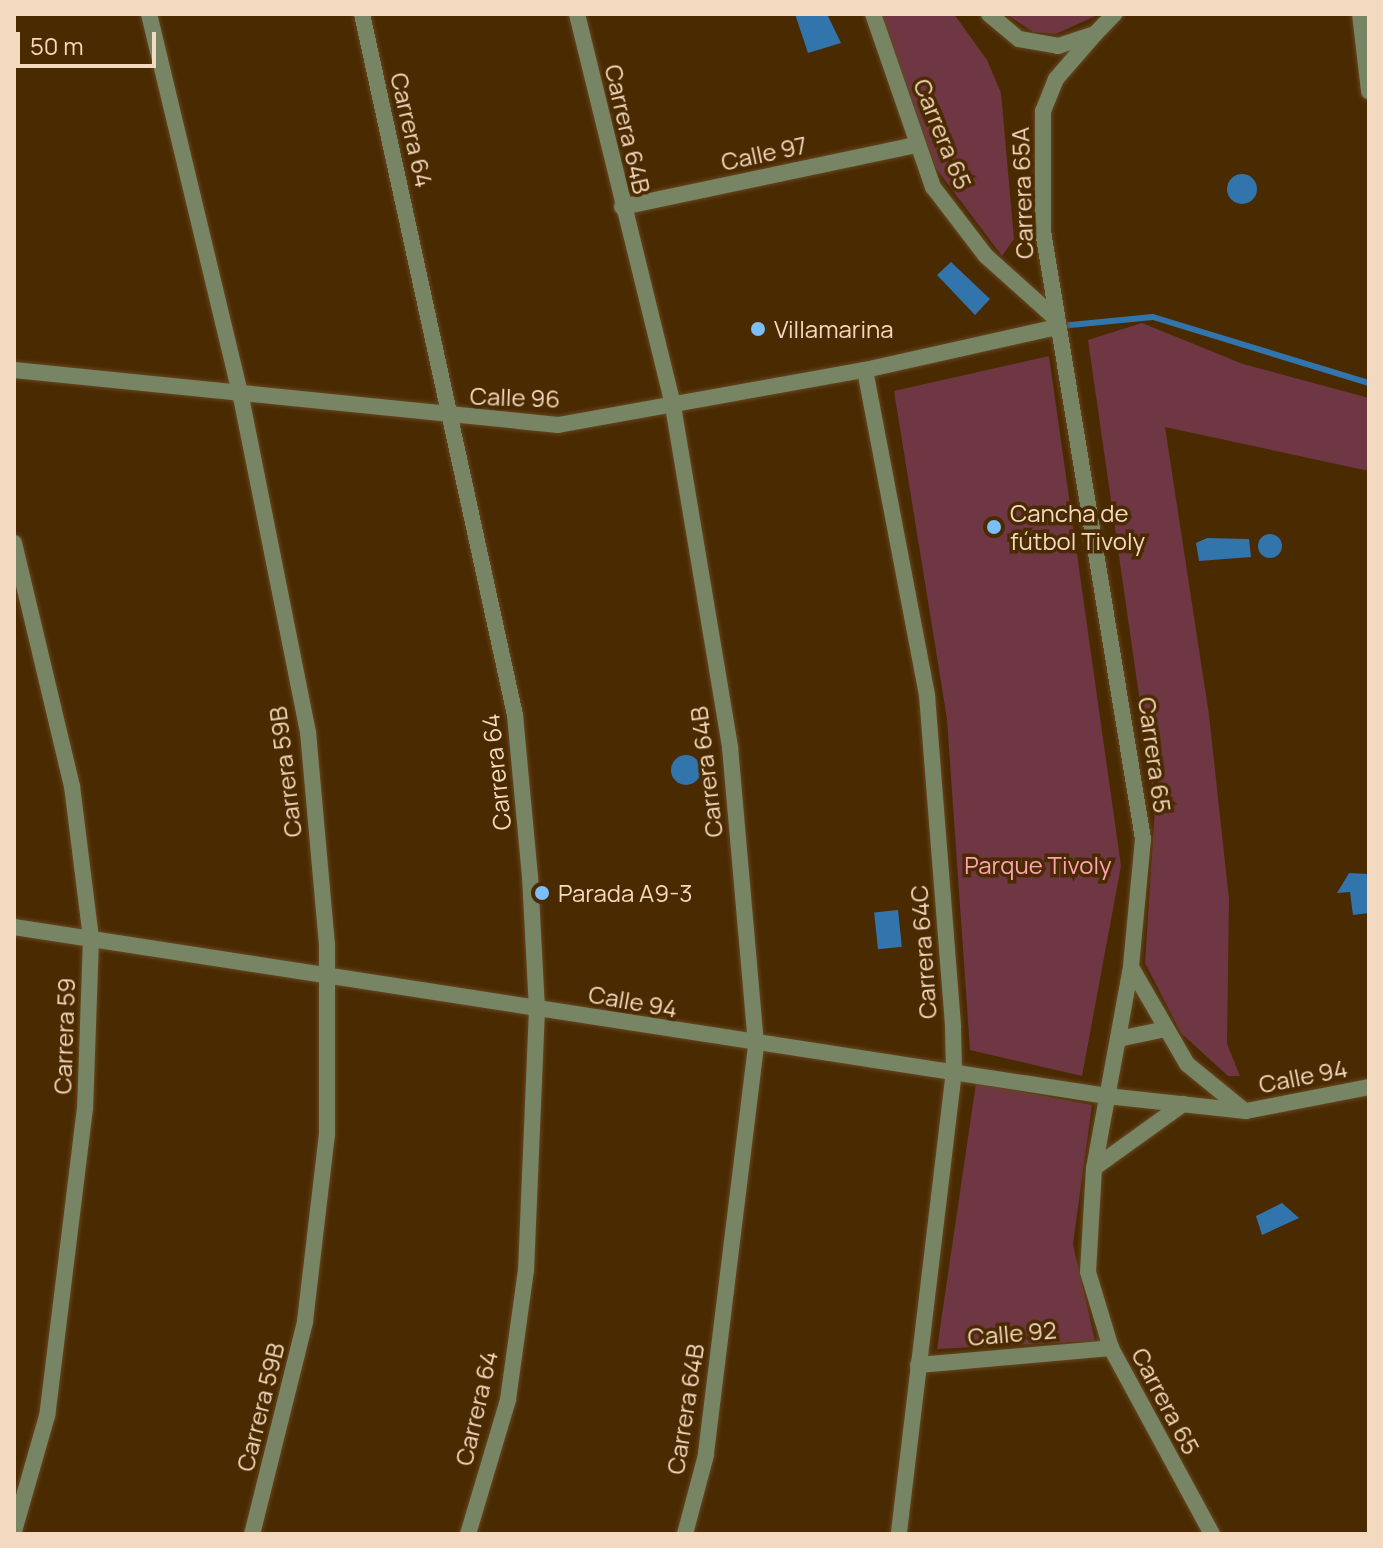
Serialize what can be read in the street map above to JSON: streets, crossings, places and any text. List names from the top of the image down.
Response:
{
  "streets": {
    "street": [
      "Carrera 64B",
      "Carrera 64",
      "Carrera 65",
      "Calle 97",
      "Carrera 65A",
      "Calle 96",
      "Carrera 59B",
      "Carrera 64C",
      "Calle 94",
      "Carrera 59",
      "Calle 92"
    ]
  },
  "crossings": [
    ["Carrera 64B", "Calle 97"],
    ["Carrera 64B", "Calle 96"],
    ["Carrera 64B", "Calle 94"],
    ["Carrera 64", "Calle 96"],
    ["Carrera 64", "Calle 94"],
    ["Carrera 65", "Calle 97"],
    ["Carrera 65", "Carrera 65A"],
    ["Carrera 65", "Calle 96"],
    ["Carrera 65", "Calle 94"],
    ["Carrera 65", "Calle 92"],
    ["Carrera 65A", "Calle 96"],
    ["Calle 96", "Carrera 59B"],
    ["Calle 96", "Carrera 64C"],
    ["Carrera 59B", "Calle 94"],
    ["Carrera 64C", "Calle 94"],
    ["Carrera 64C", "Calle 92"],
    ["Calle 94", "Carrera 59"]
  ],
  "parks": ["Parque Tivoly"],
  "places": ["Villamarina", "Cancha de fútbol Tivoly", "Parada A9-3"],
  "scale_bar": "50 m"
}
